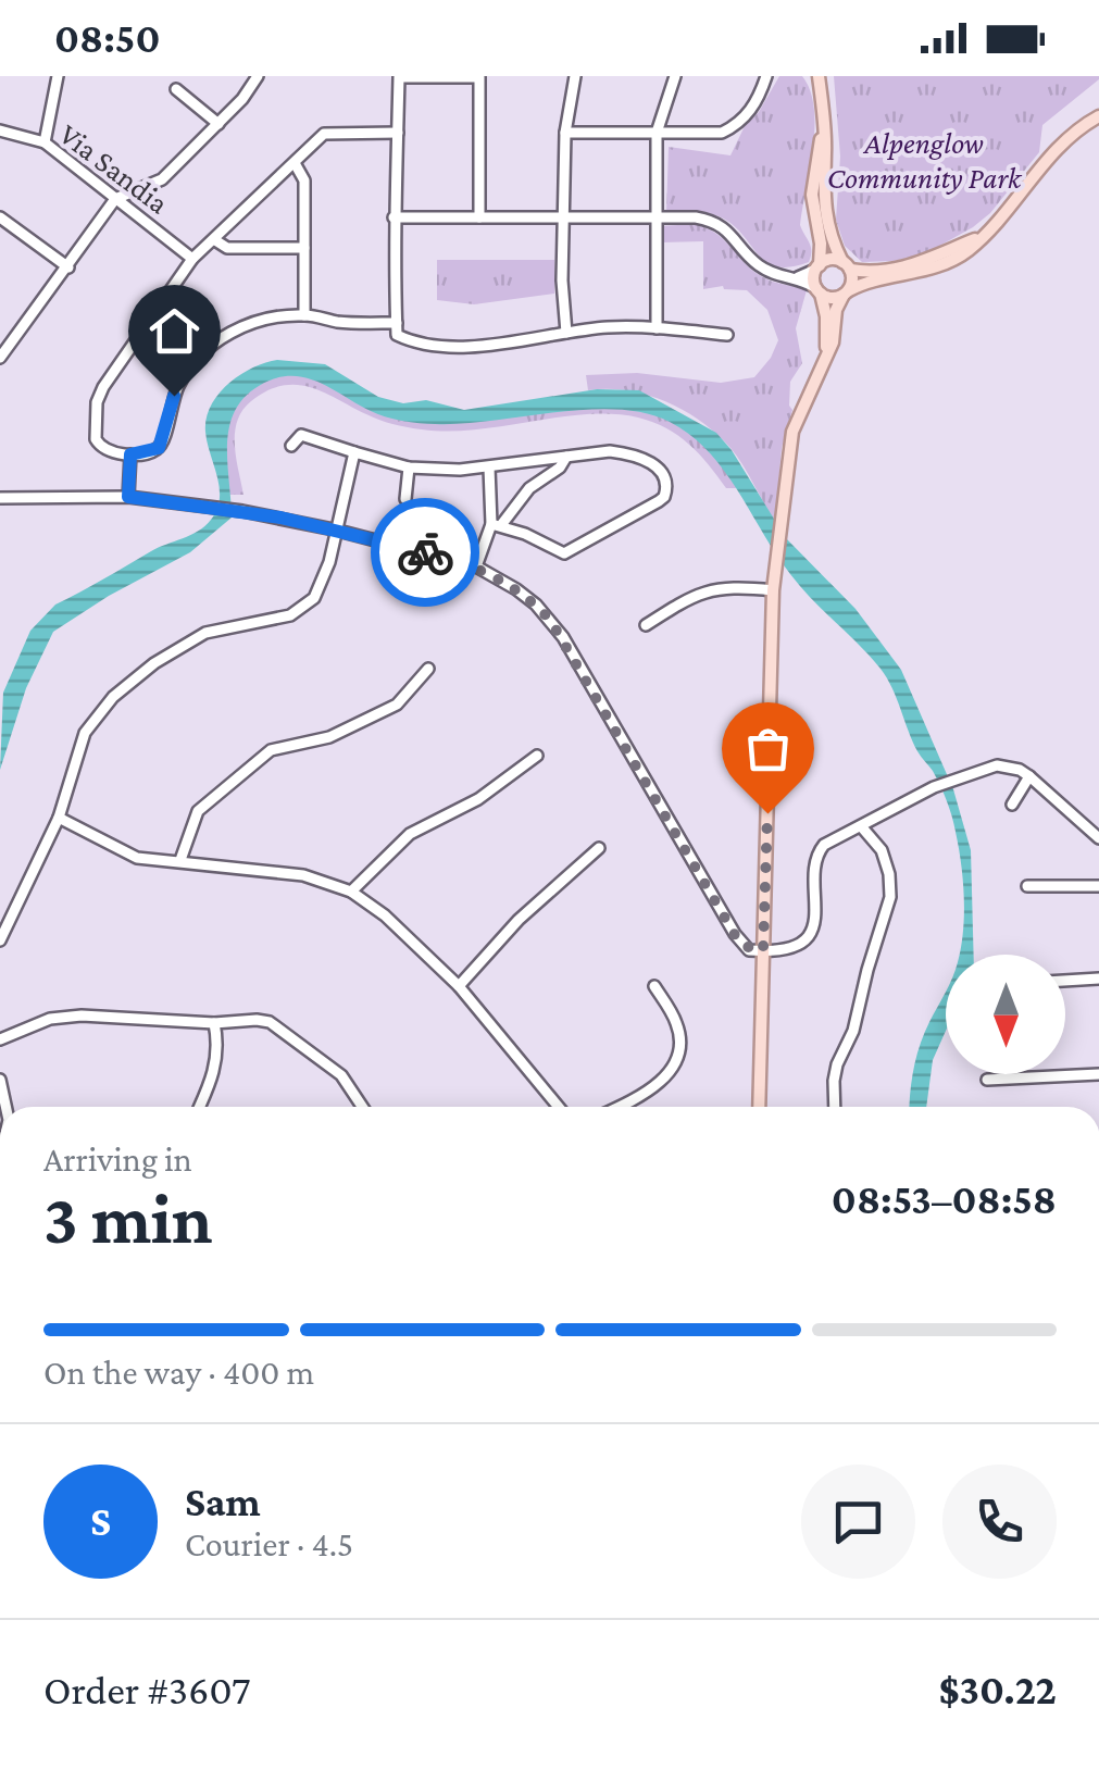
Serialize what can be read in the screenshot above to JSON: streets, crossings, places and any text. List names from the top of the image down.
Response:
{
  "streets": {
    "street": ["Via Sandia"]
  },
  "parks": ["Alpenglow Community Park"],
  "north": "bottom",
  "page": {
    "status": "08:50",
    "heading": ["3 min", "Arriving in", "08:53–08:58"],
    "panel": [
      "Sam",
      "Courier · 4.5",
      "Order #3607",
      "$30.22"
    ],
    "bar": "On the way · 400 m",
    "round": "S"
  }
}
